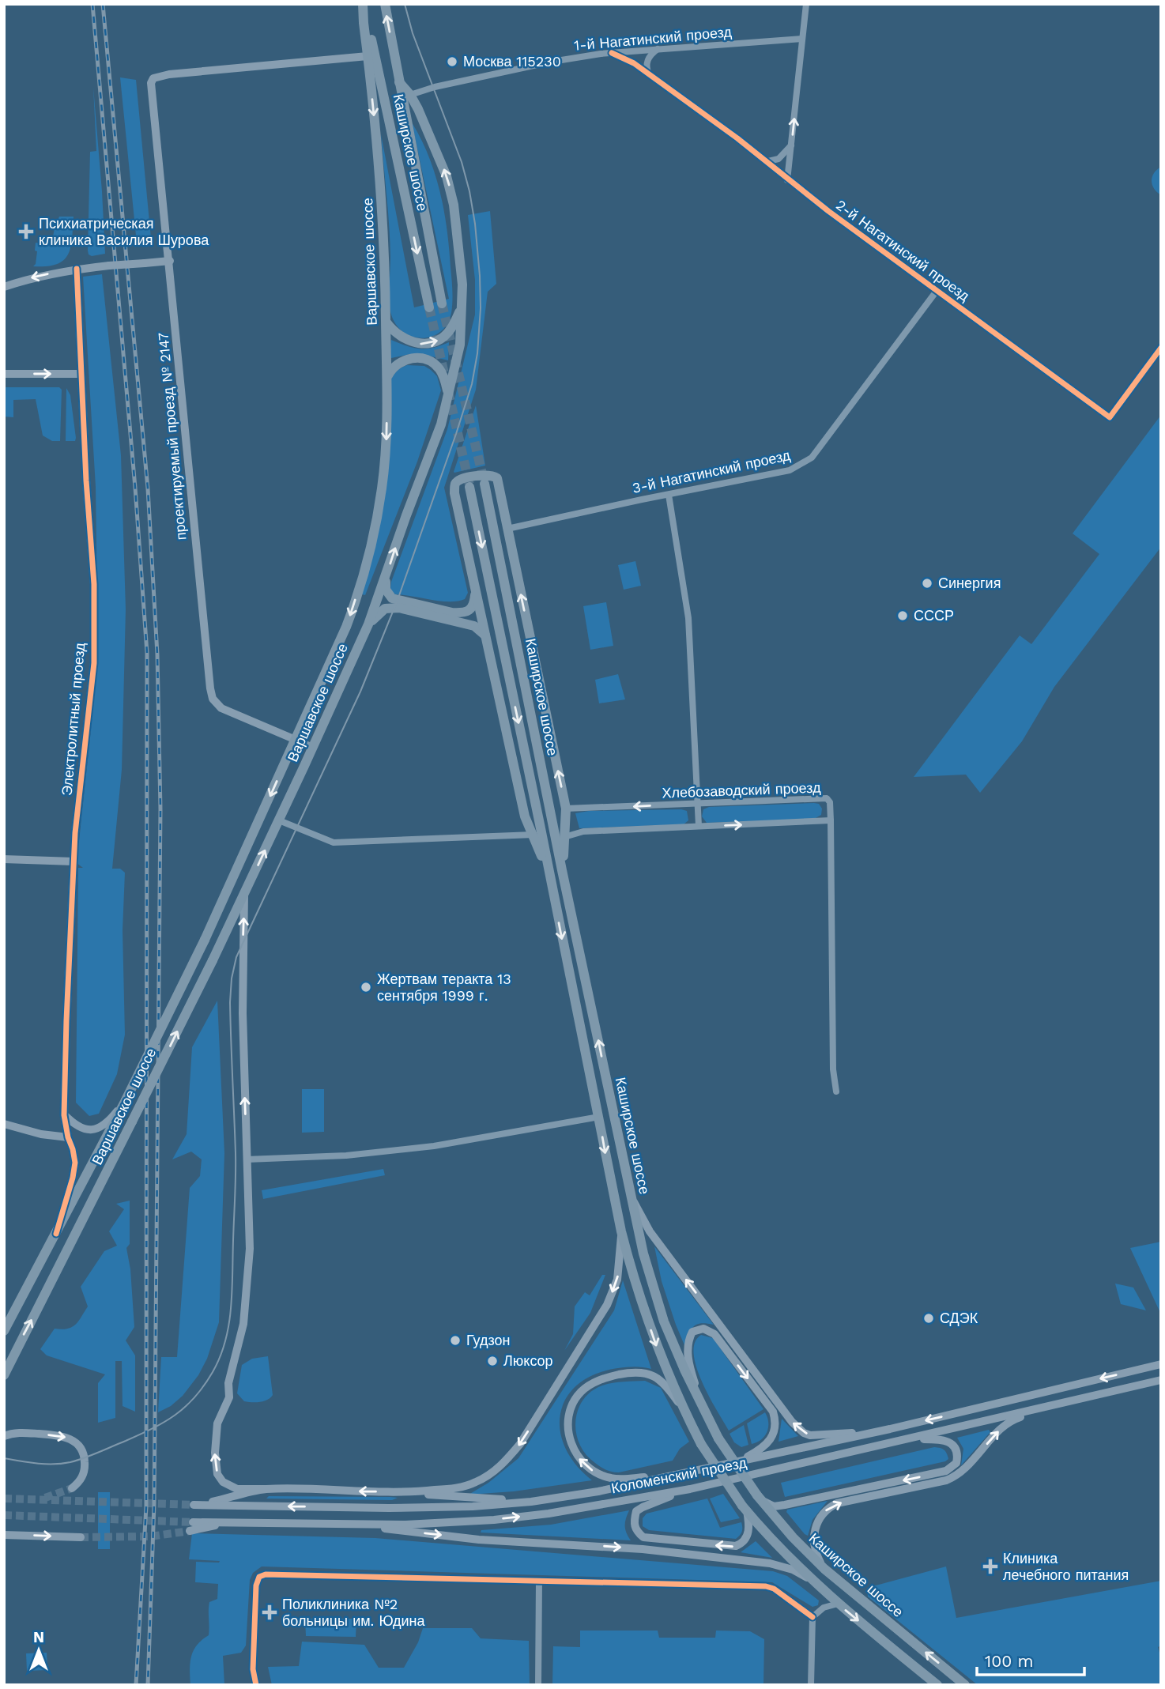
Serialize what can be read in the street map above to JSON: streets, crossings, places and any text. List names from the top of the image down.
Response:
{
  "streets": {
    "main road": [
      "Каширское шоссе",
      "Варшавское шоссе",
      "проектируемый проезд № 2147",
      "Электролитный проезд",
      "Коломенский проезд"
    ],
    "street": [
      "1-й Нагатинский проезд",
      "2-й Нагатинский проезд",
      "3-й Нагатинский проезд",
      "Хлебозаводский проезд"
    ]
  },
  "crossings": [
    ["1-й Нагатинский проезд", "2-й Нагатинский проезд"],
    ["1-й Нагатинский проезд", "Варшавское шоссе"],
    ["Каширское шоссе", "Варшавское шоссе"],
    ["2-й Нагатинский проезд", "3-й Нагатинский проезд"],
    ["Варшавское шоссе", "проектируемый проезд № 2147"],
    ["Варшавское шоссе", "Электролитный проезд"]
  ],
  "places": {
    "other": [
      "Москва 115230",
      "Синергия",
      "СССР",
      "Жертвам теракта 13 сентября 1999 г.",
      "СДЭК",
      "Гудзон",
      "Люксор"
    ],
    "health": ["Психиатрическая клиника Василия Шурова", "Клиника лечебного питания", "Поликлиника №2 больницы им. Юдина"]
  },
  "scale_bar": "100 m",
  "north": "top"
}
